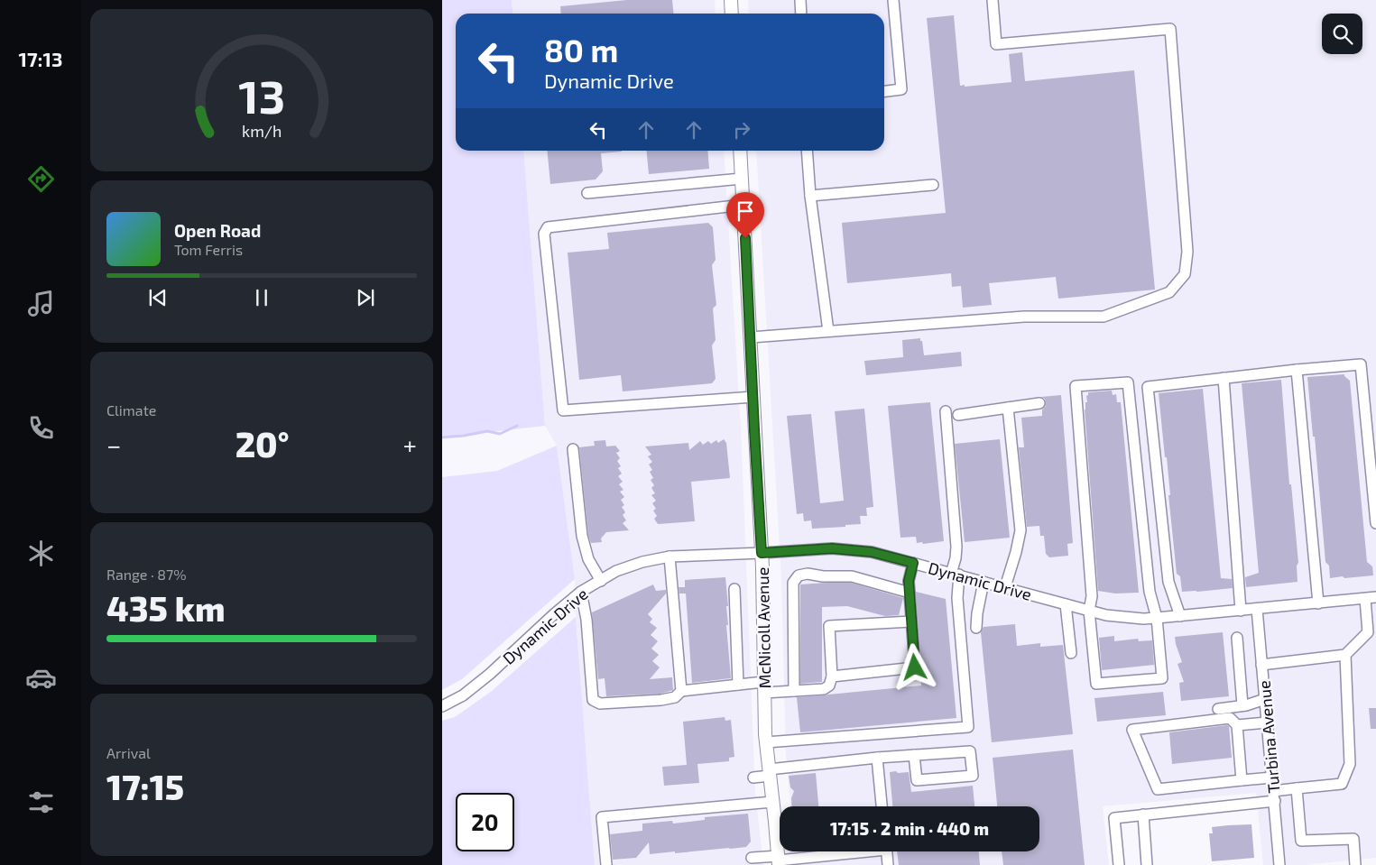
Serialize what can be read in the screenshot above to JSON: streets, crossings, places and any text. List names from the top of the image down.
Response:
{
  "streets": {
    "main road": ["McNicoll Avenue"],
    "street": ["Dynamic Drive", "Turbina Avenue"]
  },
  "crossings": [
    ["Dynamic Drive", "McNicoll Avenue"],
    ["Dynamic Drive", "Turbina Avenue"]
  ],
  "page": {
    "tabs": "17:13",
    "turn": ["80 m", "Dynamic Drive"],
    "song": ["Open Road", "Tom Ferris"],
    "tile": [
      "Climate",
      ["Range · 87%", "435 km"],
      ["Arrival", "17:15"]
    ],
    "heat": ["−", "20°", "+"],
    "limit": "20",
    "trip": "17:15 · 2 min · 440 m",
    "gauge": ["13", "km/h"]
  }
}
